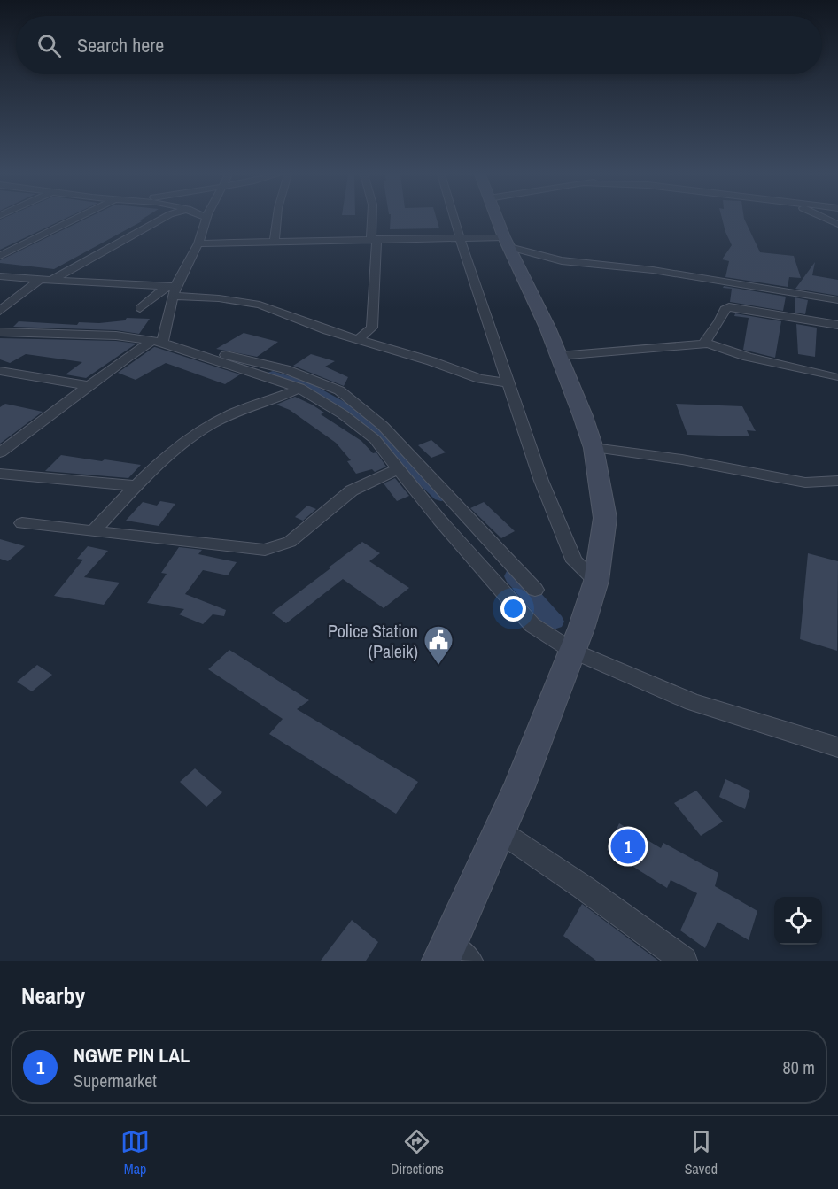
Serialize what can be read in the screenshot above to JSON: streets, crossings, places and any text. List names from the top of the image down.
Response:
{
  "places": {
    "public building": ["Police Station (Paleik)"]
  },
  "page": {
    "search": "Search here",
    "pins": "1",
    "heading": "Nearby",
    "list": [
      {
        "mark": "1",
        "name": "NGWE PIN LAL",
        "note": "Supermarket",
        "value": "80 m"
      }
    ],
    "nav": ["Map", "Directions", "Saved"]
  }
}
